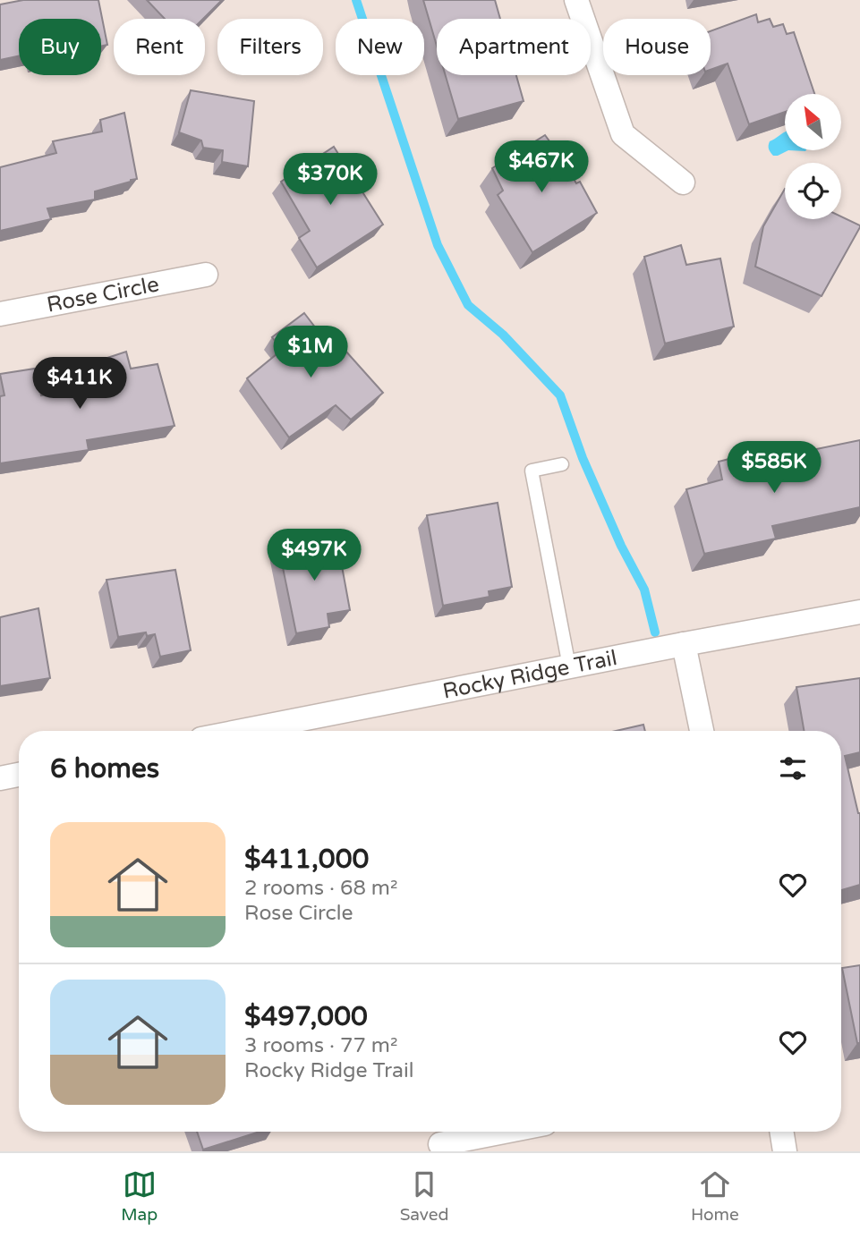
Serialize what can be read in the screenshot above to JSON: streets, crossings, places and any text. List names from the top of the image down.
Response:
{
  "streets": {
    "street": ["Rose Circle", "Rocky Ridge Trail"]
  },
  "north": "top left",
  "page": {
    "chip": [
      "Buy",
      "Rent",
      "Filters",
      "New",
      "Apartment",
      "House"
    ],
    "price": [
      "$467K",
      "$370K",
      "$1M",
      "$411K",
      "$585K",
      "$497K"
    ],
    "heading": "6 homes",
    "list": [
      {
        "name": "$411,000",
        "note": "2 rooms · 68 m² · Rose Circle"
      },
      {
        "name": "$497,000",
        "note": "3 rooms · 77 m² · Rocky Ridge Trail"
      }
    ],
    "tabs": ["Map", "Saved", "Home"]
  }
}
